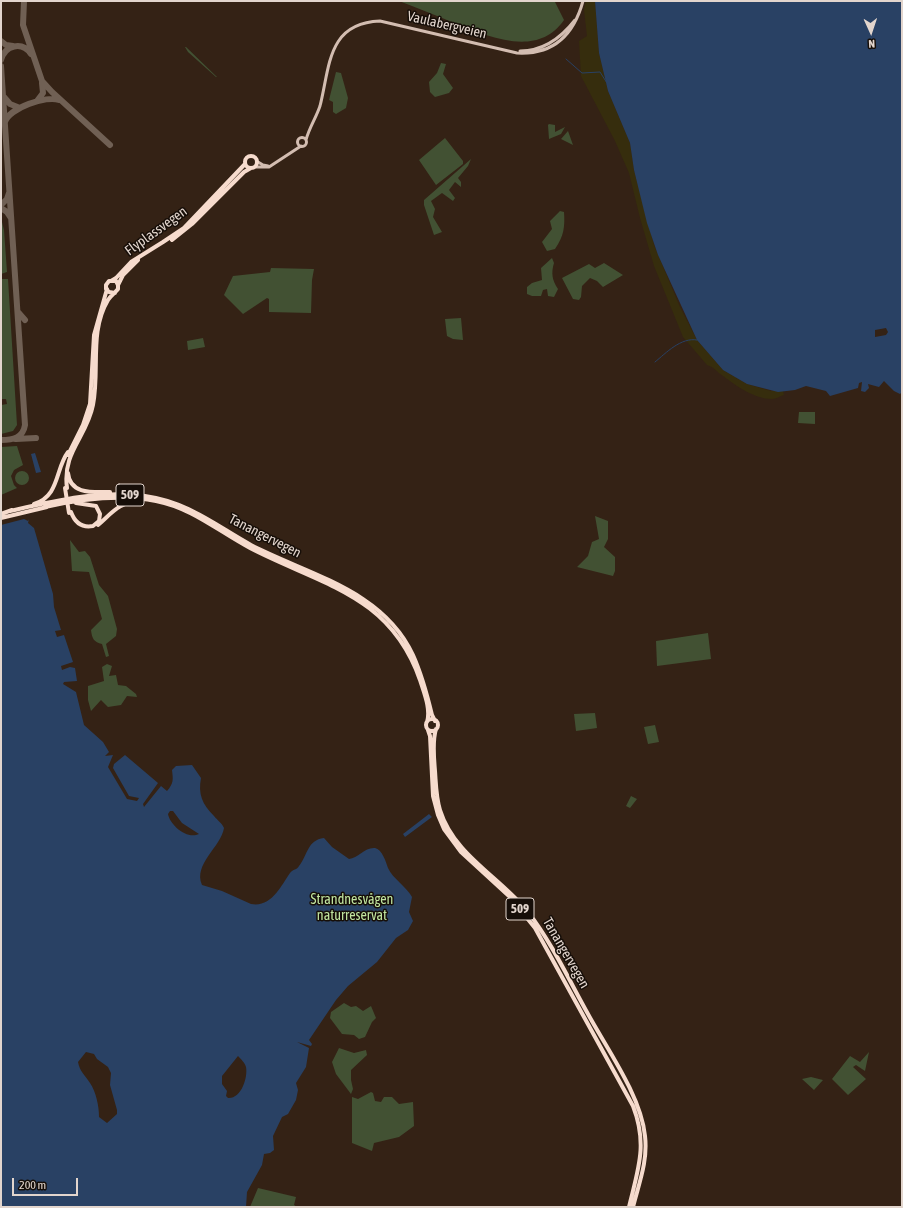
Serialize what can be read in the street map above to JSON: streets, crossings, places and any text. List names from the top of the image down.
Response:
{
  "streets": {
    "highway": ["Flyplassvegen", "509", "Tanangervegen"],
    "main road": ["Vaulabergveien"]
  },
  "crossings": [
    ["Flyplassvegen", "509"],
    ["509", "Tanangervegen"]
  ],
  "parks": ["Strandnesvågen naturreservat"],
  "scale_bar": "200 m",
  "north": "bottom"
}
